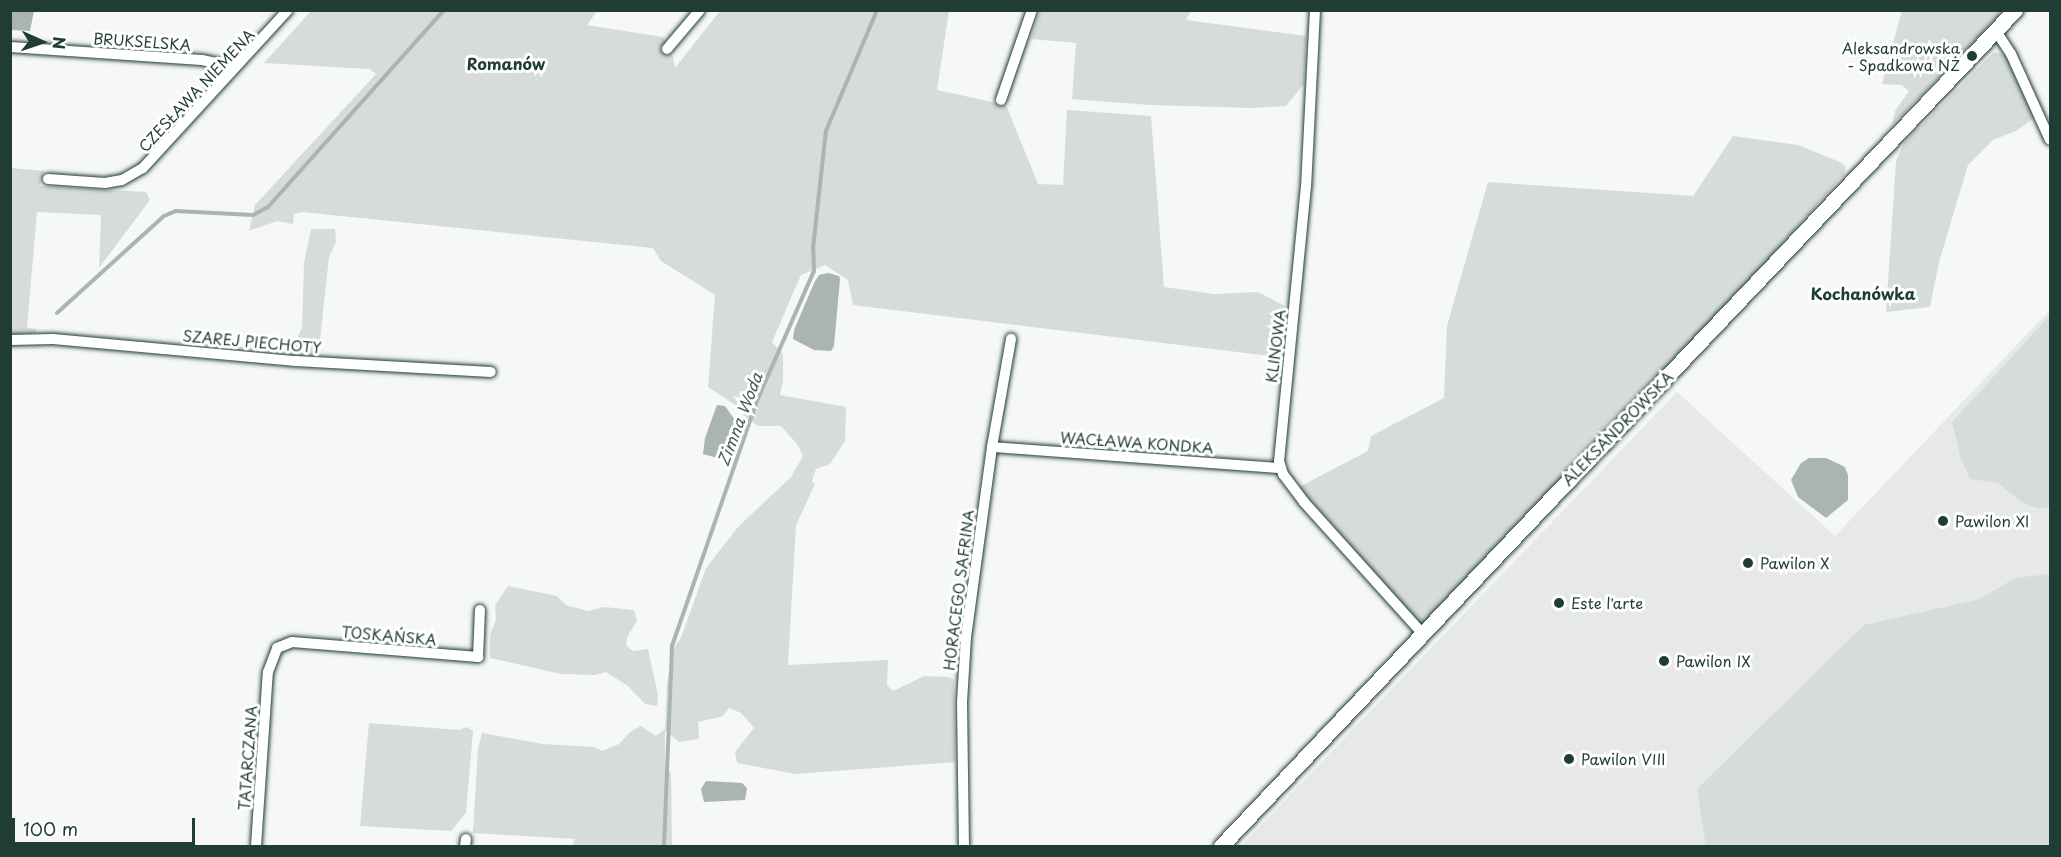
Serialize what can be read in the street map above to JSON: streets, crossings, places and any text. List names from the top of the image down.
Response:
{
  "streets": {
    "main road": ["ALEKSANDROWSKA"],
    "street": [
      "BRUKSELSKA",
      "CZESŁAWA NIEMENA",
      "SZAREJ PIECHOTY",
      "KLINOWA",
      "WACŁAWA KONDKA",
      "HORACEGO SAFRINA",
      "TOSKAŃSKA",
      "TATARCZANA"
    ]
  },
  "crossings": [
    ["BRUKSELSKA", "CZESŁAWA NIEMENA"],
    ["KLINOWA", "WACŁAWA KONDKA"],
    ["WACŁAWA KONDKA", "HORACEGO SAFRINA"],
    ["TOSKAŃSKA", "TATARCZANA"]
  ],
  "districts": ["Romanów", "Kochanówka"],
  "water": ["Zimna Woda"],
  "places": [
    "Aleksandrowska - Spadkowa NŻ",
    "Pawilon XI",
    "Pawilon X",
    "Este l'arte",
    "Pawilon IX",
    "Pawilon VIII"
  ],
  "scale_bar": "100 m",
  "north": "right"
}
